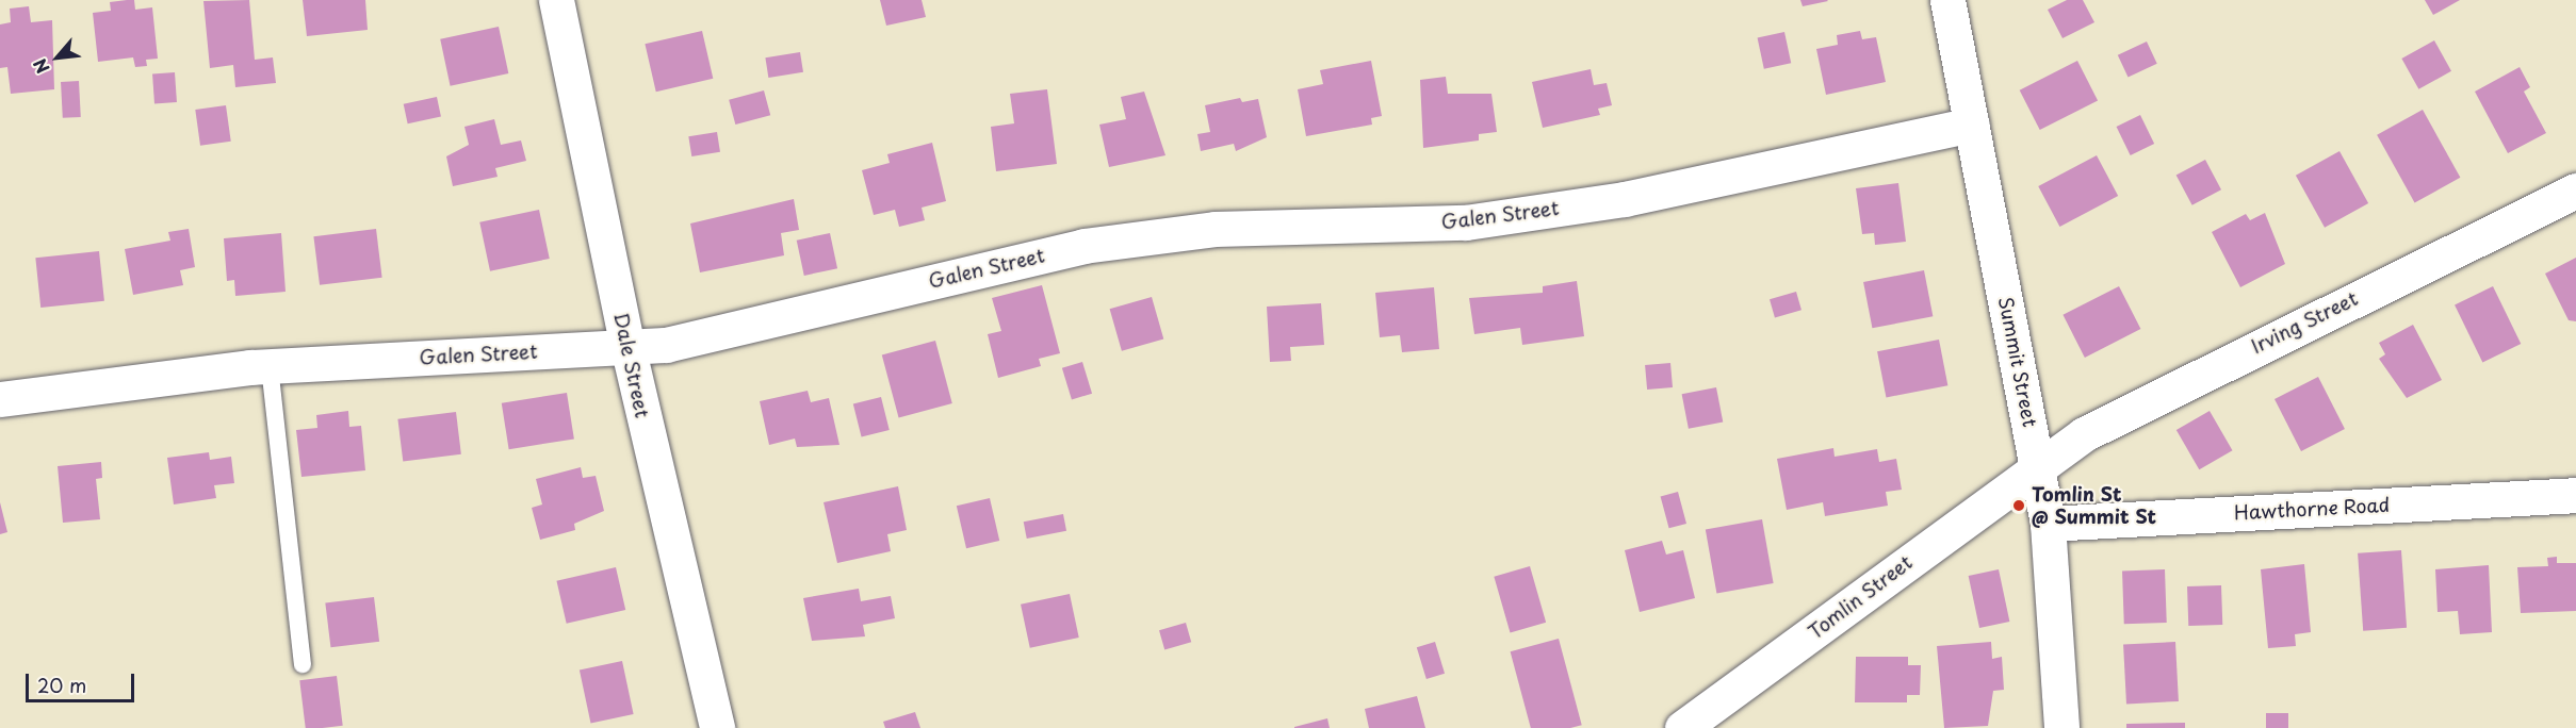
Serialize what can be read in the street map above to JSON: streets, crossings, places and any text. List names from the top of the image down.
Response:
{
  "streets": {
    "street": [
      "Galen Street",
      "Irving Street",
      "Summit Street",
      "Dale Street",
      "Hawthorne Road",
      "Tomlin Street"
    ]
  },
  "crossings": [
    ["Galen Street", "Summit Street"],
    ["Galen Street", "Dale Street"],
    ["Irving Street", "Summit Street"],
    ["Irving Street", "Tomlin Street"],
    ["Summit Street", "Hawthorne Road"],
    ["Summit Street", "Tomlin Street"]
  ],
  "places": ["Tomlin St @ Summit St"],
  "scale_bar": "20 m",
  "north": "bottom left"
}
